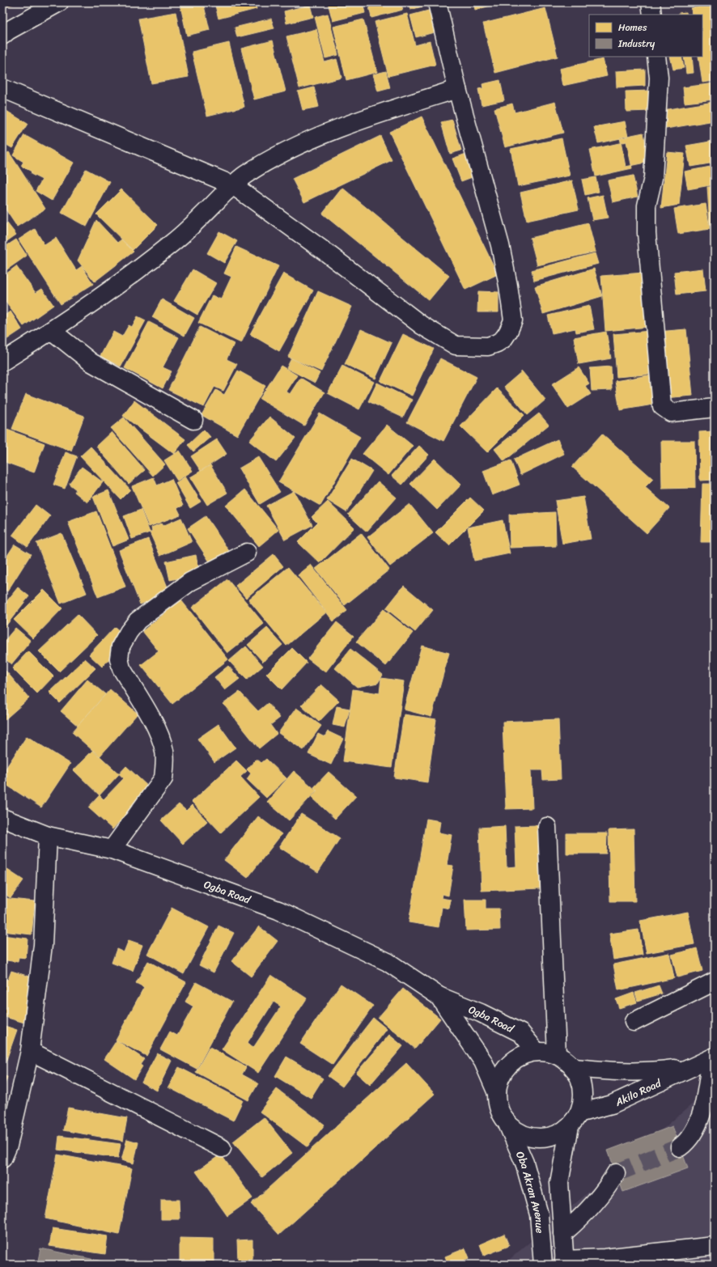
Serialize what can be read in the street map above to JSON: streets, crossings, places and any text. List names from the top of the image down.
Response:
{
  "streets": {
    "street": ["Ogba Road", "Akilo Road", "Oba Akran Avenue"]
  },
  "crossings": [
    ["Ogba Road", "Akilo Road"],
    ["Ogba Road", "Oba Akran Avenue"],
    ["Akilo Road", "Oba Akran Avenue"]
  ],
  "legend": ["Homes", "Industry"]
}
